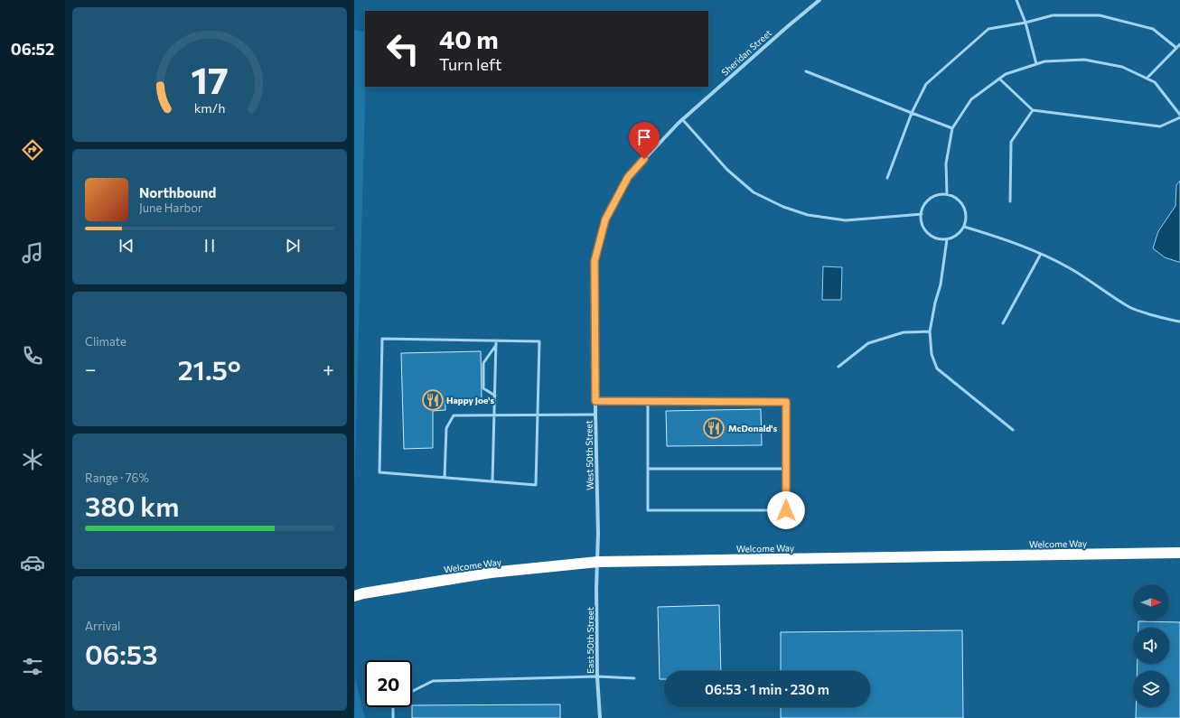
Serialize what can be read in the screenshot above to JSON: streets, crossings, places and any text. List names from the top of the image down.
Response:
{
  "streets": {
    "highway": ["Welcome Way"],
    "street": ["Sheridan Street", "West 50th Street", "East 50th Street"]
  },
  "crossings": [
    ["Sheridan Street", "West 50th Street"],
    ["West 50th Street", "Welcome Way"],
    ["West 50th Street", "East 50th Street"],
    ["Welcome Way", "East 50th Street"]
  ],
  "places": {
    "restaurant": ["Happy Joe's", "McDonald's"]
  },
  "north": "right",
  "page": {
    "tabs": "06:52",
    "turn": ["40 m", "Turn left"],
    "song": ["Northbound", "June Harbor"],
    "tile": [
      "Climate",
      ["Range · 76%", "380 km"],
      ["Arrival", "06:53"]
    ],
    "heat": ["−", "21.5°", "+"],
    "limit": "20",
    "trip": "06:53 · 1 min · 230 m",
    "gauge": ["17", "km/h"]
  }
}
